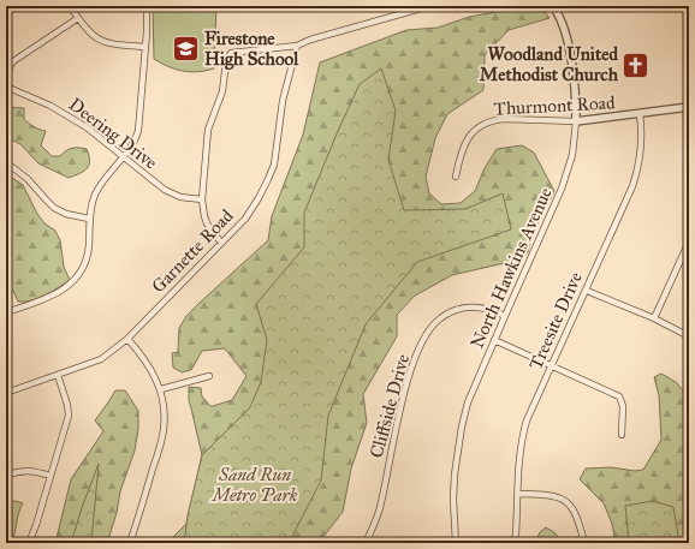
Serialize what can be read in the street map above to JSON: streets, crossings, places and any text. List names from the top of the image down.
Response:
{
  "streets": {
    "street": [
      "Thurmont Road",
      "Deering Drive",
      "Garnette Road",
      "North Hawkins Avenue",
      "Treesite Drive",
      "Cliffside Drive"
    ]
  },
  "crossings": [
    ["Thurmont Road", "North Hawkins Avenue"],
    ["Thurmont Road", "Treesite Drive"],
    ["North Hawkins Avenue", "Cliffside Drive"]
  ],
  "parks": ["Sand Run Metro Park"],
  "places": {
    "school or university": ["Firestone High School"],
    "church": ["Woodland United Methodist Church"]
  }
}
